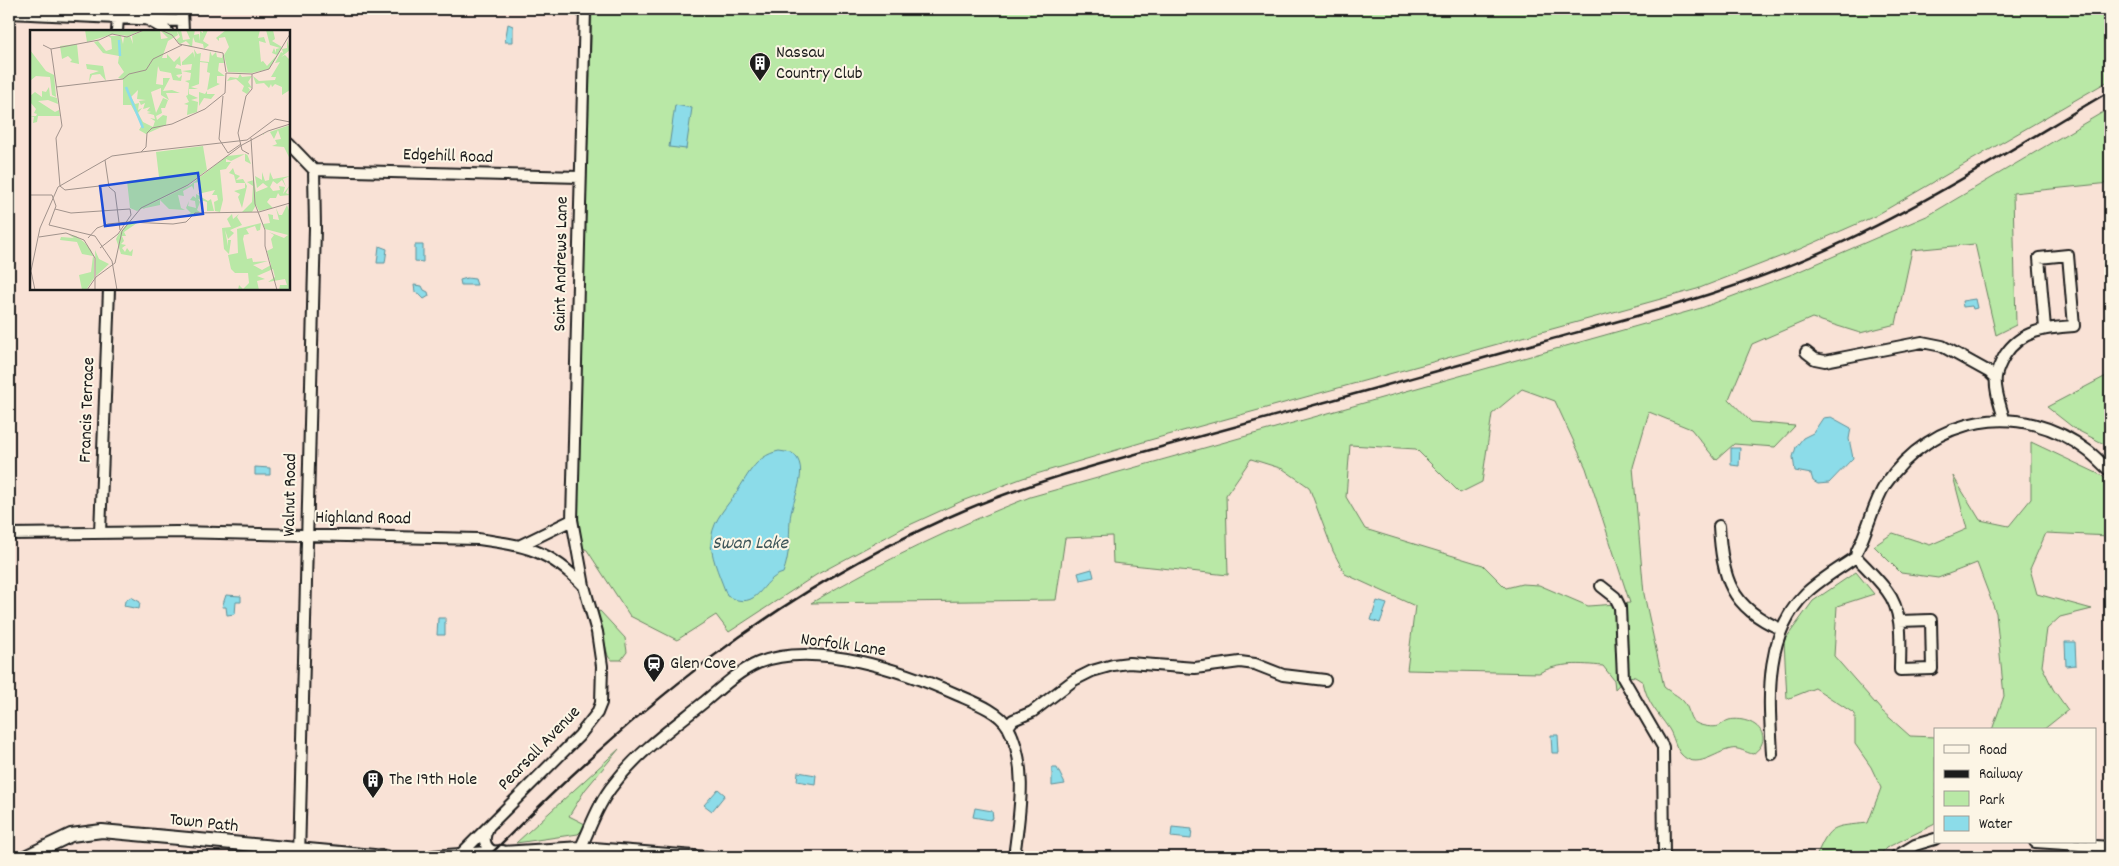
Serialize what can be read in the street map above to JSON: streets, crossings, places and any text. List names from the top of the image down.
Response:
{
  "streets": {
    "main road": ["Town Path"],
    "street": [
      "Edgehill Road",
      "Saint Andrews Lane",
      "Francis Terrace",
      "Walnut Road",
      "Highland Road",
      "Norfolk Lane",
      "Pearsall Avenue"
    ]
  },
  "crossings": [
    ["Edgehill Road", "Saint Andrews Lane"],
    ["Edgehill Road", "Walnut Road"],
    ["Saint Andrews Lane", "Highland Road"],
    ["Saint Andrews Lane", "Pearsall Avenue"],
    ["Francis Terrace", "Highland Road"],
    ["Walnut Road", "Highland Road"],
    ["Walnut Road", "Town Path"],
    ["Highland Road", "Pearsall Avenue"]
  ],
  "water": ["Swan Lake"],
  "places": {
    "building": ["Nassau Country Club", "The 19th Hole"],
    "station": ["Glen Cove"]
  },
  "legend": [
    "Road",
    "Railway",
    "Park",
    "Water"
  ]
}
